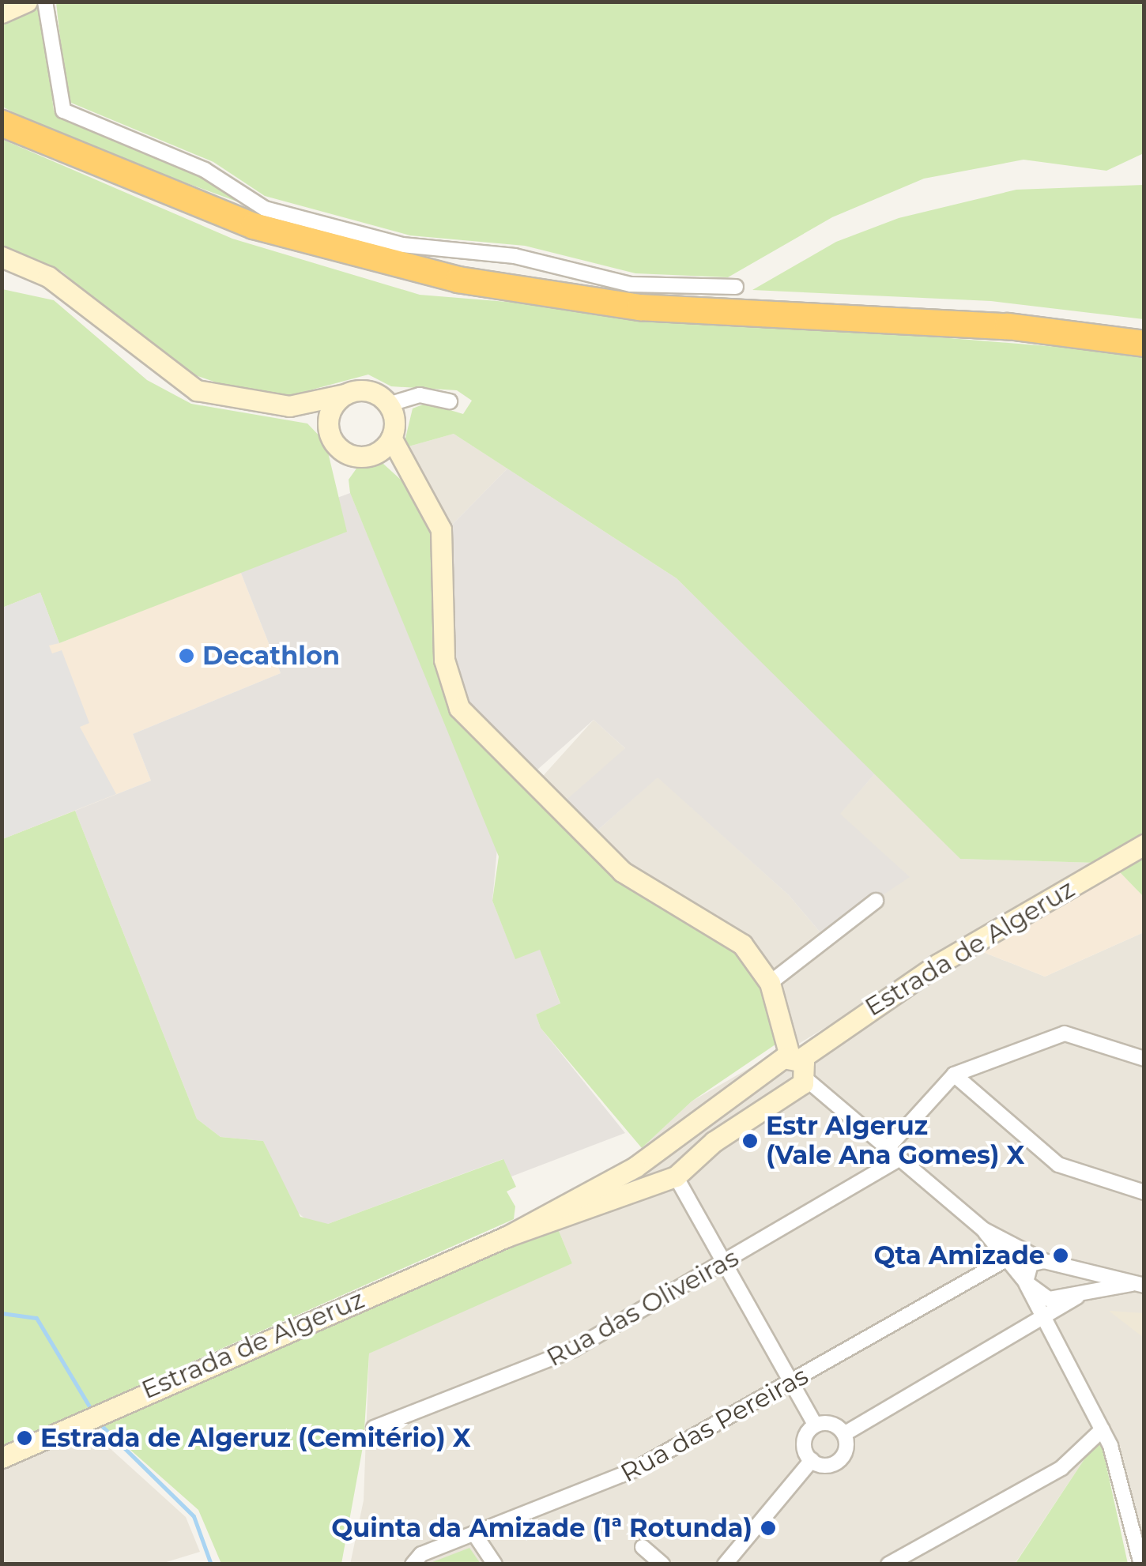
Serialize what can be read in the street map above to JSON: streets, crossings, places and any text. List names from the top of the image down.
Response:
{
  "streets": {
    "main road": ["Estrada de Algeruz"],
    "street": ["Rua das Oliveiras", "Rua das Pereiras"]
  },
  "places": [
    "Decathlon",
    "Estr Algeruz (Vale Ana Gomes) X",
    "Qta Amizade",
    "Estrada de Algeruz (Cemitério) X",
    "Quinta da Amizade (1ª Rotunda)"
  ]
}
